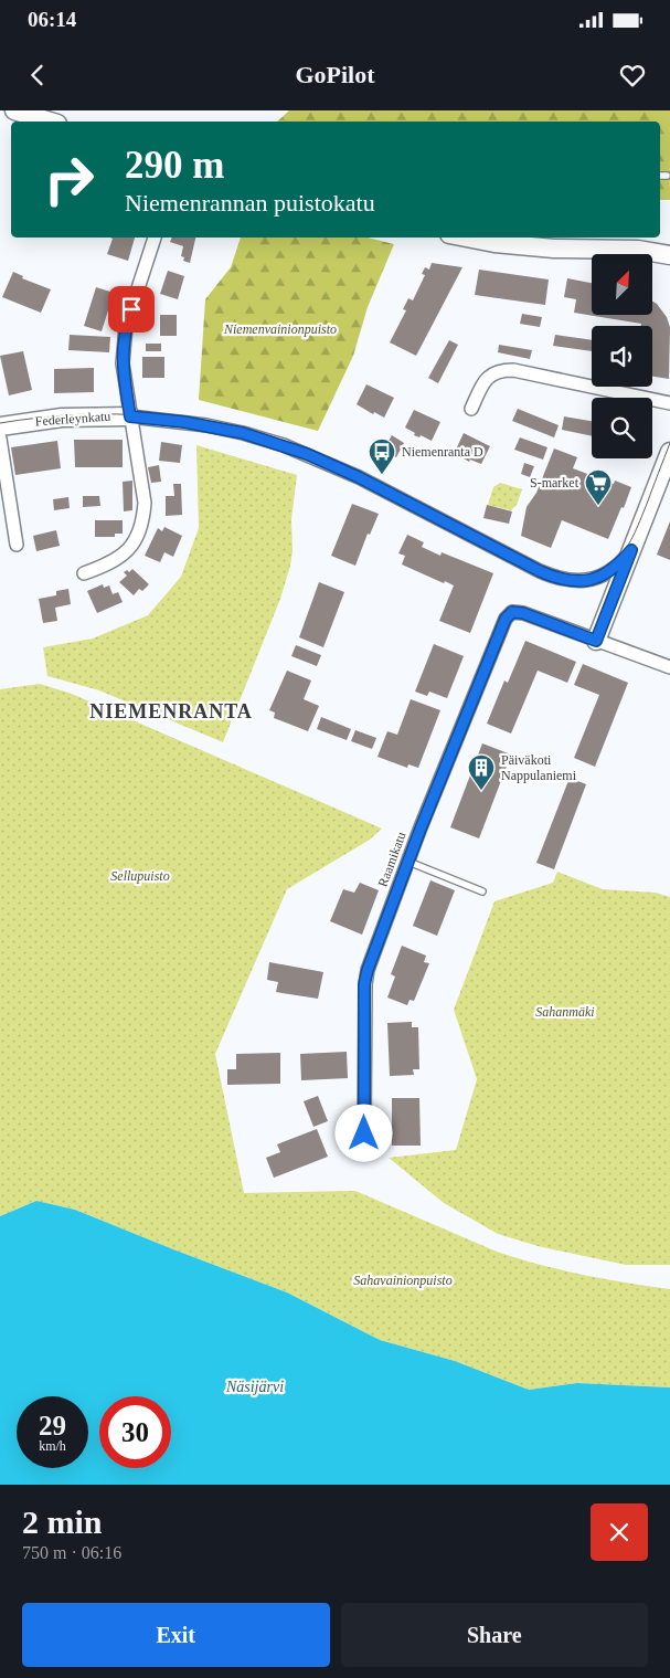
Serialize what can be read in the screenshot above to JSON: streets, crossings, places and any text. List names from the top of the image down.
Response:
{
  "streets": {
    "street": ["Federleynkatu", "Raamikatu"]
  },
  "districts": ["NIEMENRANTA"],
  "water": ["Näsijärvi"],
  "parks": [
    "Niemenvainionpuisto",
    "Sellupuisto",
    "Sahanmäki",
    "Sahavainionpuisto"
  ],
  "places": {
    "bus stop": ["Niemenranta D"],
    "supermarket": ["S-market"],
    "building": ["Päiväkoti Nappulaniemi"]
  },
  "north": "top right",
  "page": {
    "status": "06:14",
    "header": "GoPilot",
    "turn": ["290 m", "Niemenrannan puistokatu"],
    "speed": "29 km/h",
    "limit": "30",
    "heading": ["2 min", "750 m · 06:16"],
    "buttons": ["Exit", "Share"]
  }
}
